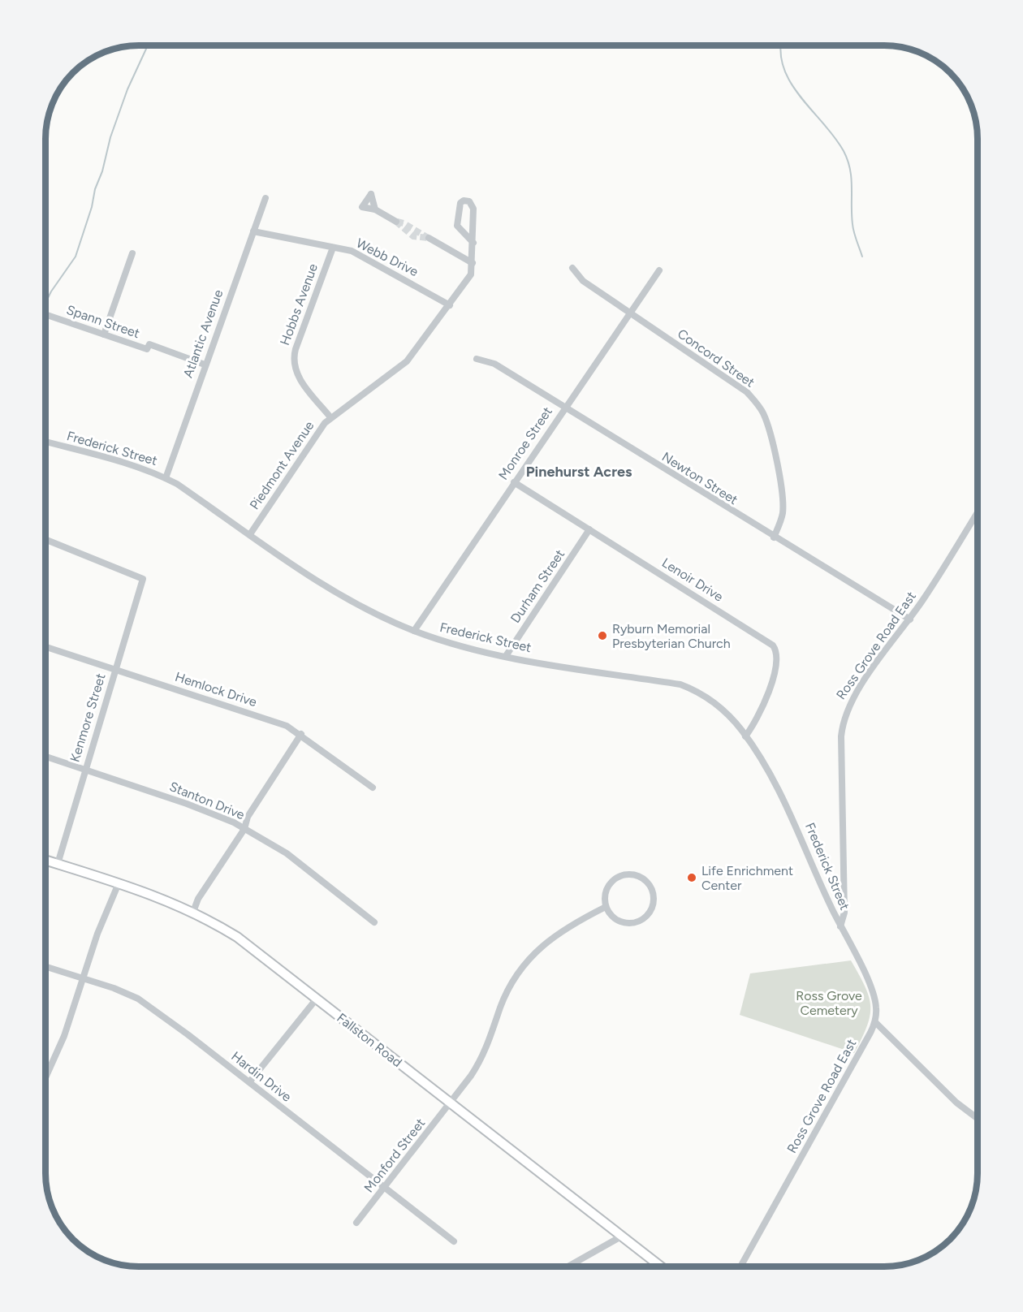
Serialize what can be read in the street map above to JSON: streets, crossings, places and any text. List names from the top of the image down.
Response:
{
  "streets": {
    "main road": ["Fallston Road"],
    "street": [
      "Webb Drive",
      "Hobbs Avenue",
      "Spann Street",
      "Atlantic Avenue",
      "Concord Street",
      "Monroe Street",
      "Frederick Street",
      "Piedmont Avenue",
      "Newton Street",
      "Lenoir Drive",
      "Durham Street",
      "Ross Grove Road East",
      "Hemlock Drive",
      "Kenmore Street",
      "Stanton Drive",
      "Hardin Drive",
      "Monford Street"
    ]
  },
  "crossings": [
    ["Webb Drive", "Hobbs Avenue"],
    ["Webb Drive", "Atlantic Avenue"],
    ["Webb Drive", "Piedmont Avenue"],
    ["Hobbs Avenue", "Piedmont Avenue"],
    ["Spann Street", "Atlantic Avenue"],
    ["Atlantic Avenue", "Frederick Street"],
    ["Concord Street", "Monroe Street"],
    ["Concord Street", "Newton Street"],
    ["Monroe Street", "Frederick Street"],
    ["Monroe Street", "Newton Street"],
    ["Monroe Street", "Lenoir Drive"],
    ["Frederick Street", "Piedmont Avenue"],
    ["Frederick Street", "Lenoir Drive"],
    ["Frederick Street", "Durham Street"],
    ["Frederick Street", "Ross Grove Road East"],
    ["Newton Street", "Ross Grove Road East"],
    ["Lenoir Drive", "Durham Street"],
    ["Hemlock Drive", "Kenmore Street"],
    ["Kenmore Street", "Stanton Drive"],
    ["Kenmore Street", "Fallston Road"],
    ["Fallston Road", "Monford Street"],
    ["Hardin Drive", "Monford Street"]
  ],
  "districts": ["Pinehurst Acres"],
  "parks": ["Ross Grove Cemetery"],
  "places": ["Ryburn Memorial Presbyterian Church", "Life Enrichment Center"]
}
